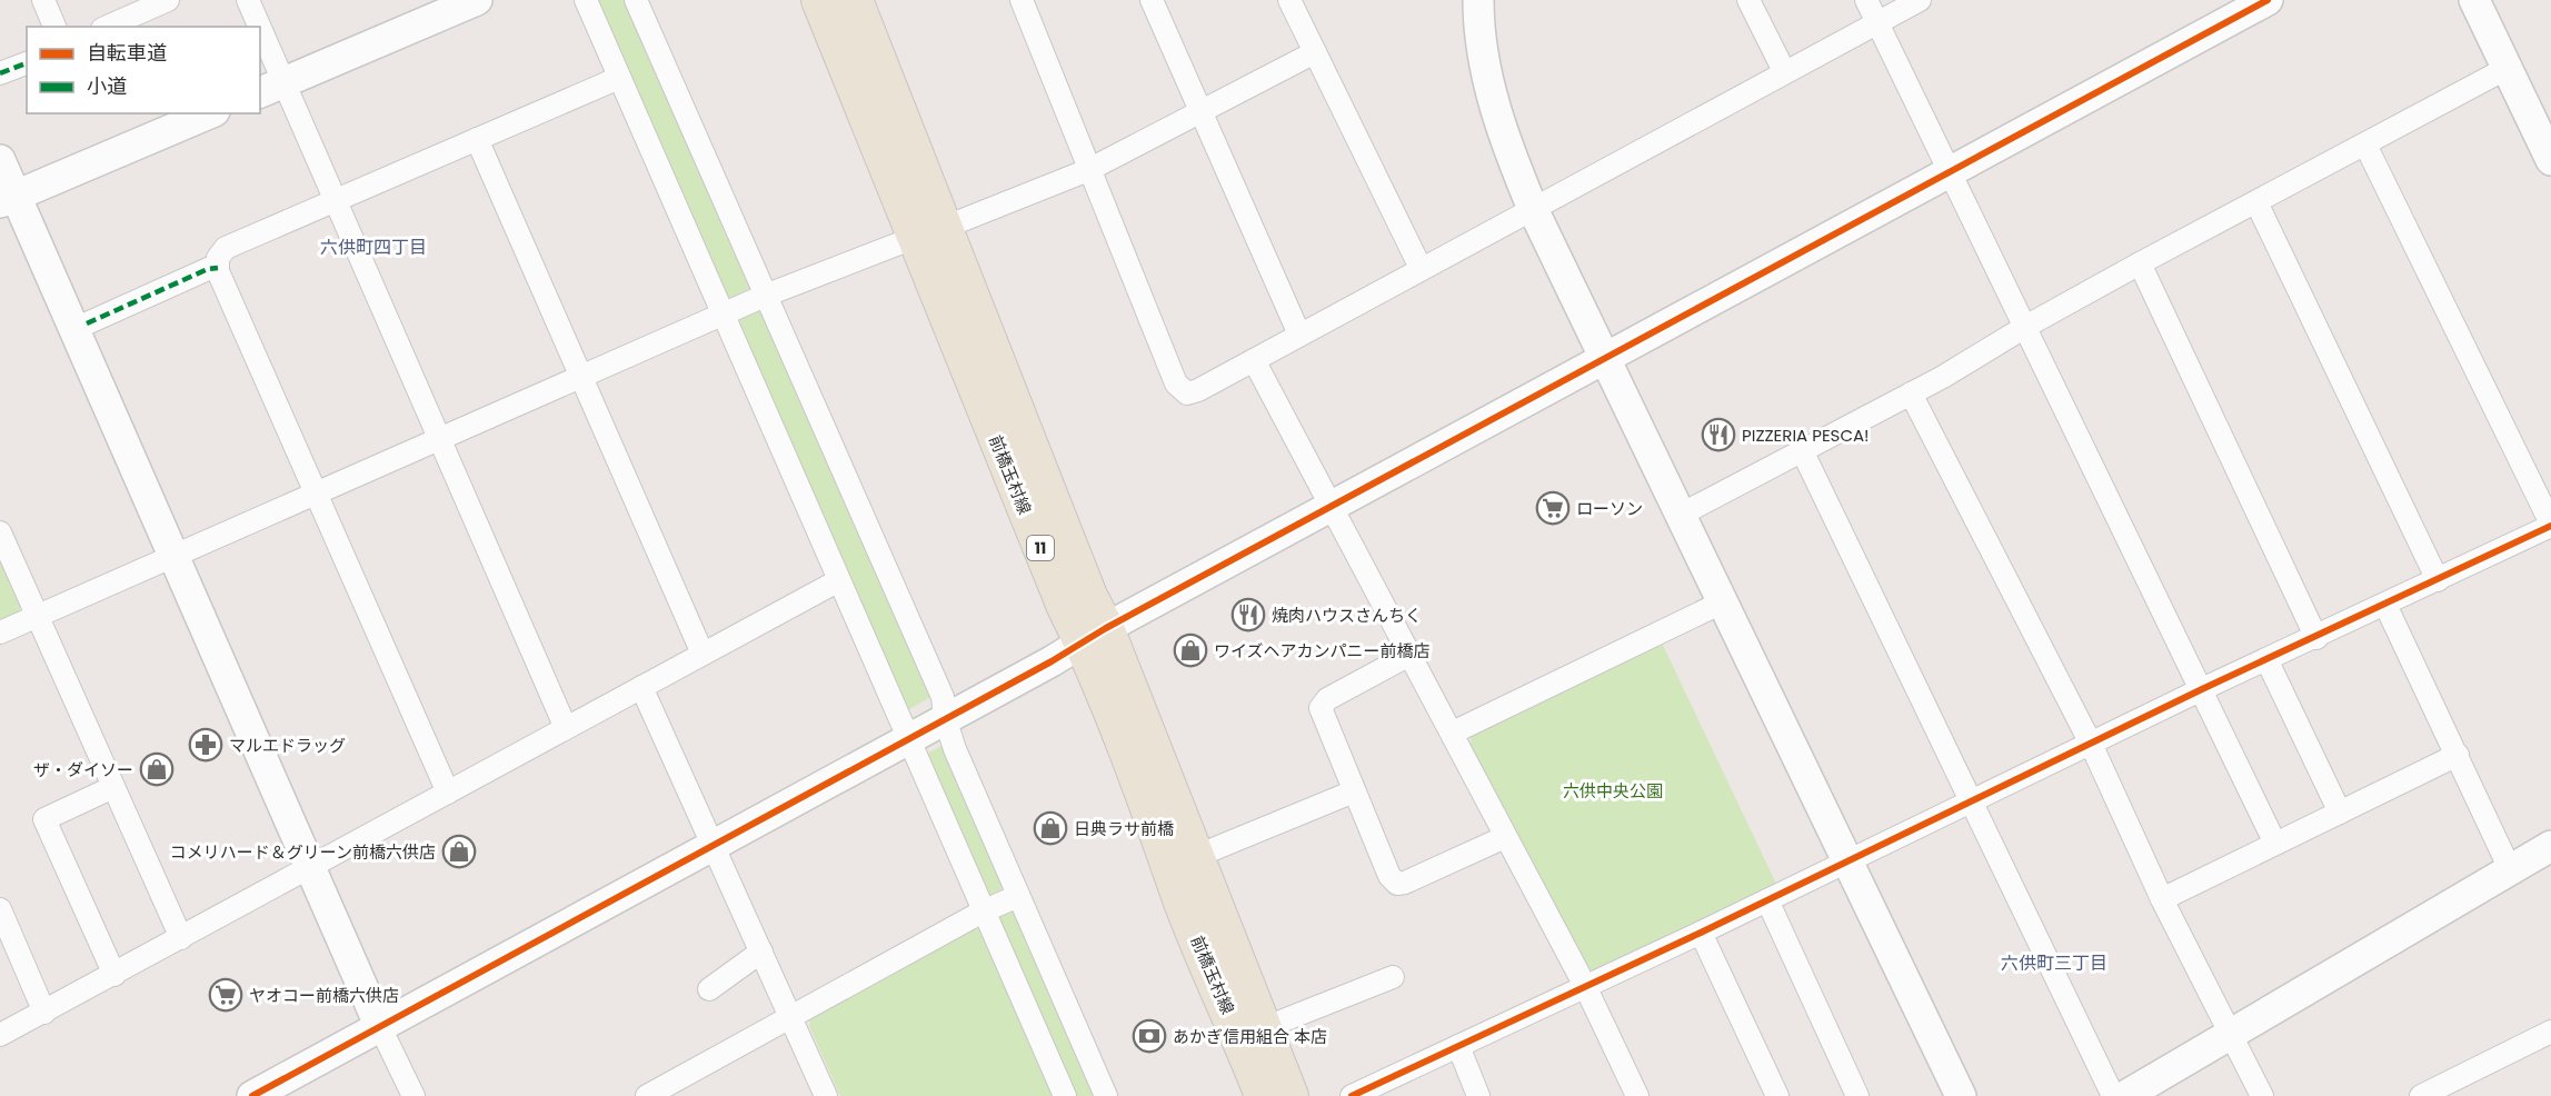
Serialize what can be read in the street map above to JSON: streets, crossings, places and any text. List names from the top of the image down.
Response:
{
  "streets": {
    "main road": ["前橋玉村線", "11"]
  },
  "districts": ["六供町四丁目", "六供町三丁目"],
  "parks": ["六供中央公園"],
  "places": {
    "restaurant": ["PIZZERIA PESCA!", "焼肉ハウスさんちく"],
    "supermarket": ["ローソン", "ヤオコー前橋六供店"],
    "shop": [
      "ワイズヘアカンパニー前橋店",
      "ザ・ダイソー",
      "日典ラサ前橋",
      "コメリハード＆グリーン前橋六供店"
    ],
    "pharmacy": ["マルエドラッグ"],
    "bank": ["あかぎ信用組合 本店"]
  },
  "legend": ["自転車道", "小道"]
}
